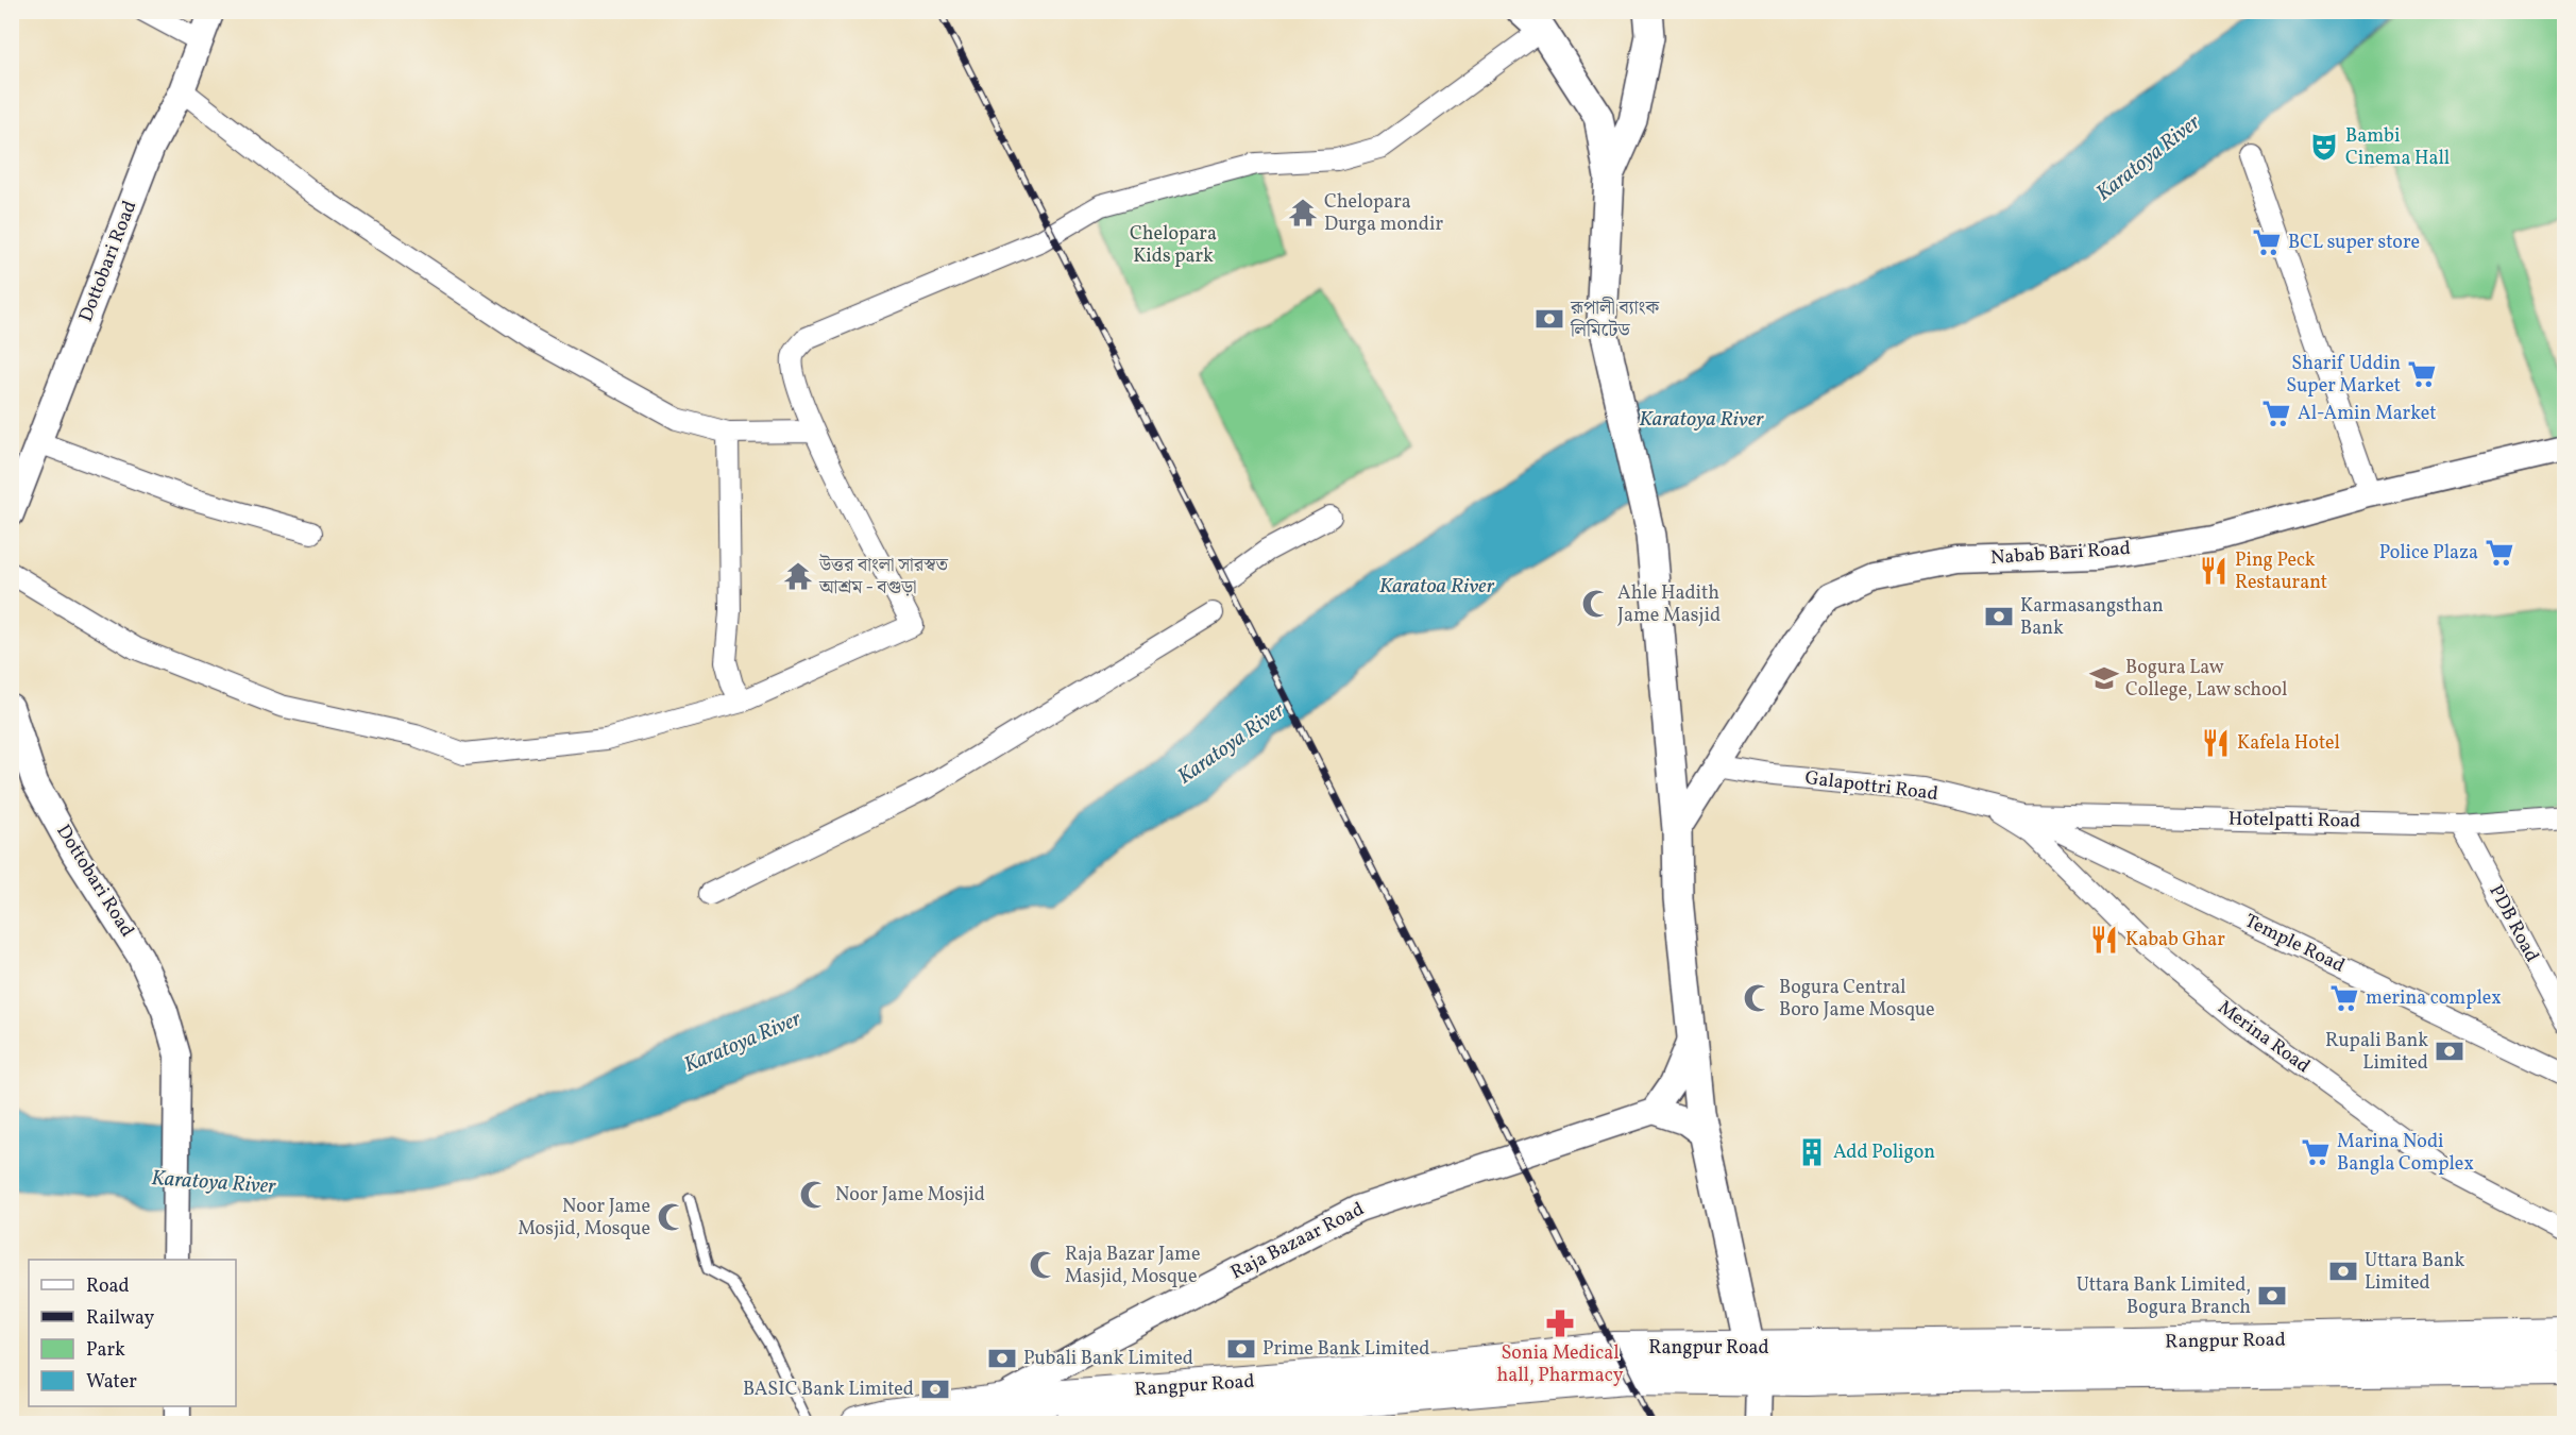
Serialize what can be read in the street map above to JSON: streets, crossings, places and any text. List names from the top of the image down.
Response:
{
  "streets": {
    "highway": ["Rangpur Road"],
    "street": [
      "Dottobari Road",
      "Nabab Bari Road",
      "Galapottri Road",
      "Hotelpatti Road",
      "PDB Road",
      "Temple Road",
      "Merina Road",
      "Raja Bazaar Road"
    ]
  },
  "crossings": [
    ["Nabab Bari Road", "Galapottri Road"],
    ["Galapottri Road", "Hotelpatti Road"],
    ["Galapottri Road", "Temple Road"],
    ["Galapottri Road", "Merina Road"],
    ["Hotelpatti Road", "PDB Road"],
    ["Hotelpatti Road", "Temple Road"],
    ["Raja Bazaar Road", "Rangpur Road"]
  ],
  "water": ["Karatoya River", "Karatoa River"],
  "parks": ["Chelopara Kids park"],
  "places": {
    "theatre": ["Bambi Cinema Hall"],
    "temple": ["Chelopara Durga mondir", "উত্তর বাংলা সারস্বত আশ্রম - বগুড়া"],
    "supermarket": [
      "BCL super store",
      "Sharif Uddin Super Market",
      "Al-Amin Market",
      "Police Plaza",
      "merina complex",
      "Marina Nodi Bangla Complex"
    ],
    "bank": [
      "রূপালী ব্যাংক লিমিটেড",
      "Karmasangsthan Bank",
      "Rupali Bank Limited",
      "Uttara Bank Limited",
      "Uttara Bank Limited, Bogura Branch",
      "Prime Bank Limited",
      "Pubali Bank Limited",
      "BASIC Bank Limited"
    ],
    "restaurant": ["Ping Peck Restaurant", "Kafela Hotel", "Kabab Ghar"],
    "mosque": [
      "Ahle Hadith Jame Masjid",
      "Bogura Central Boro Jame Mosque",
      "Noor Jame Mosjid",
      "Noor Jame Mosjid, Mosque",
      "Raja Bazar Jame Masjid, Mosque"
    ],
    "school or university": ["Bogura Law College, Law school"],
    "building": ["Add Poligon"],
    "pharmacy": ["Sonia Medical hall, Pharmacy"]
  },
  "legend": [
    "Road",
    "Railway",
    "Park",
    "Water"
  ]
}
